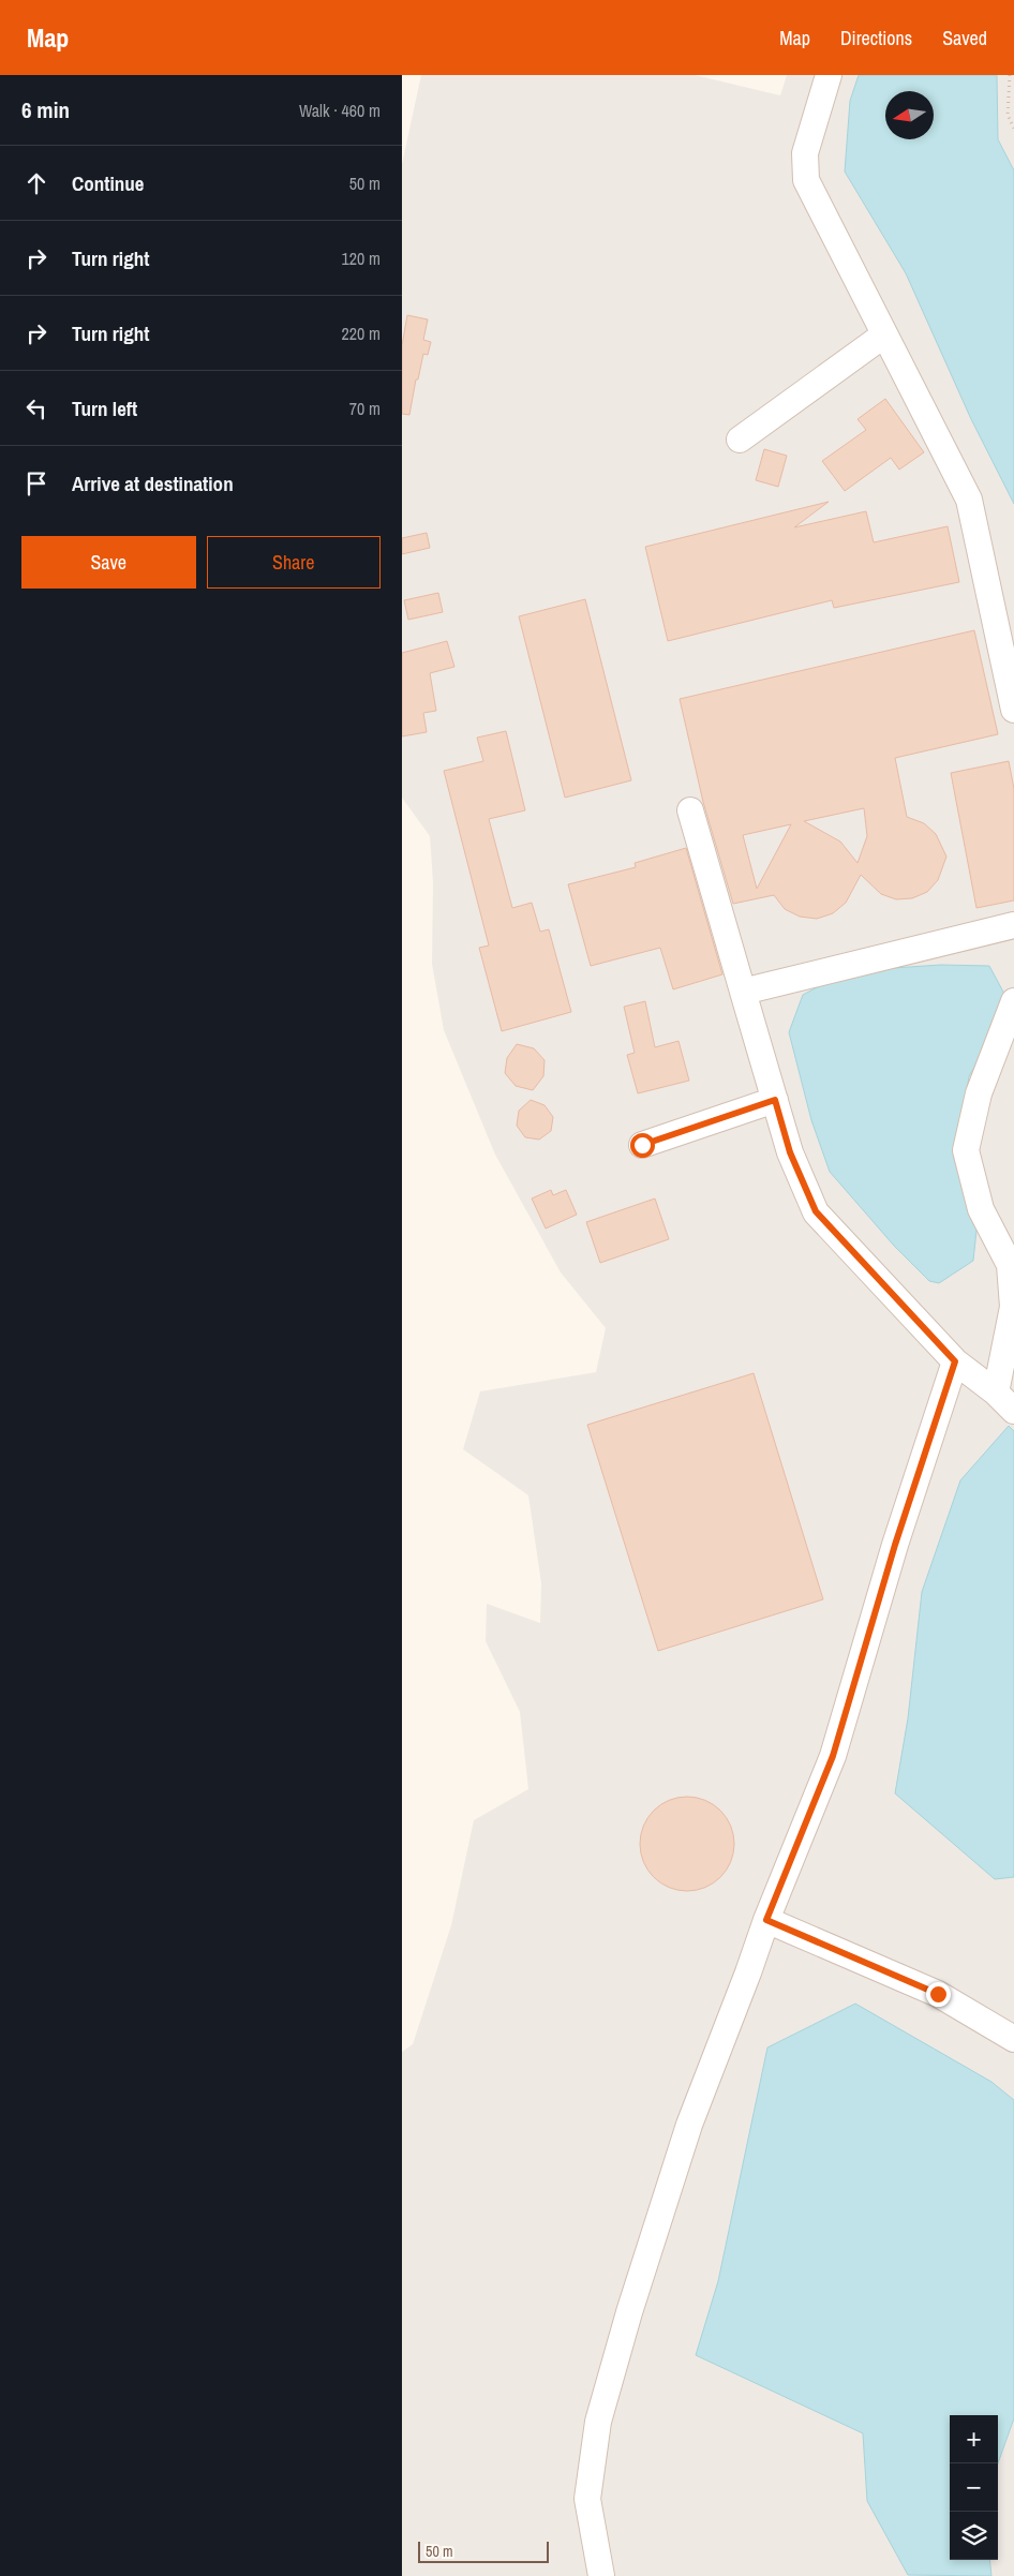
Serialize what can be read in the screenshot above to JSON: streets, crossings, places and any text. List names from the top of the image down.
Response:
{
  "scale_bar": "50 m",
  "north": "left",
  "page": {
    "header": "Map",
    "nav": ["Map", "Directions", "Saved"],
    "heading": ["6 min", "Walk · 460 m"],
    "list": [
      ["Continue", "50 m"],
      ["Turn right", "120 m"],
      ["Turn right", "220 m"],
      ["Turn left", "70 m"],
      "Arrive at destination"
    ],
    "buttons": ["Save", "Share"],
    "map_buttons": ["+", "−"],
    "scale": "50 m"
  }
}
